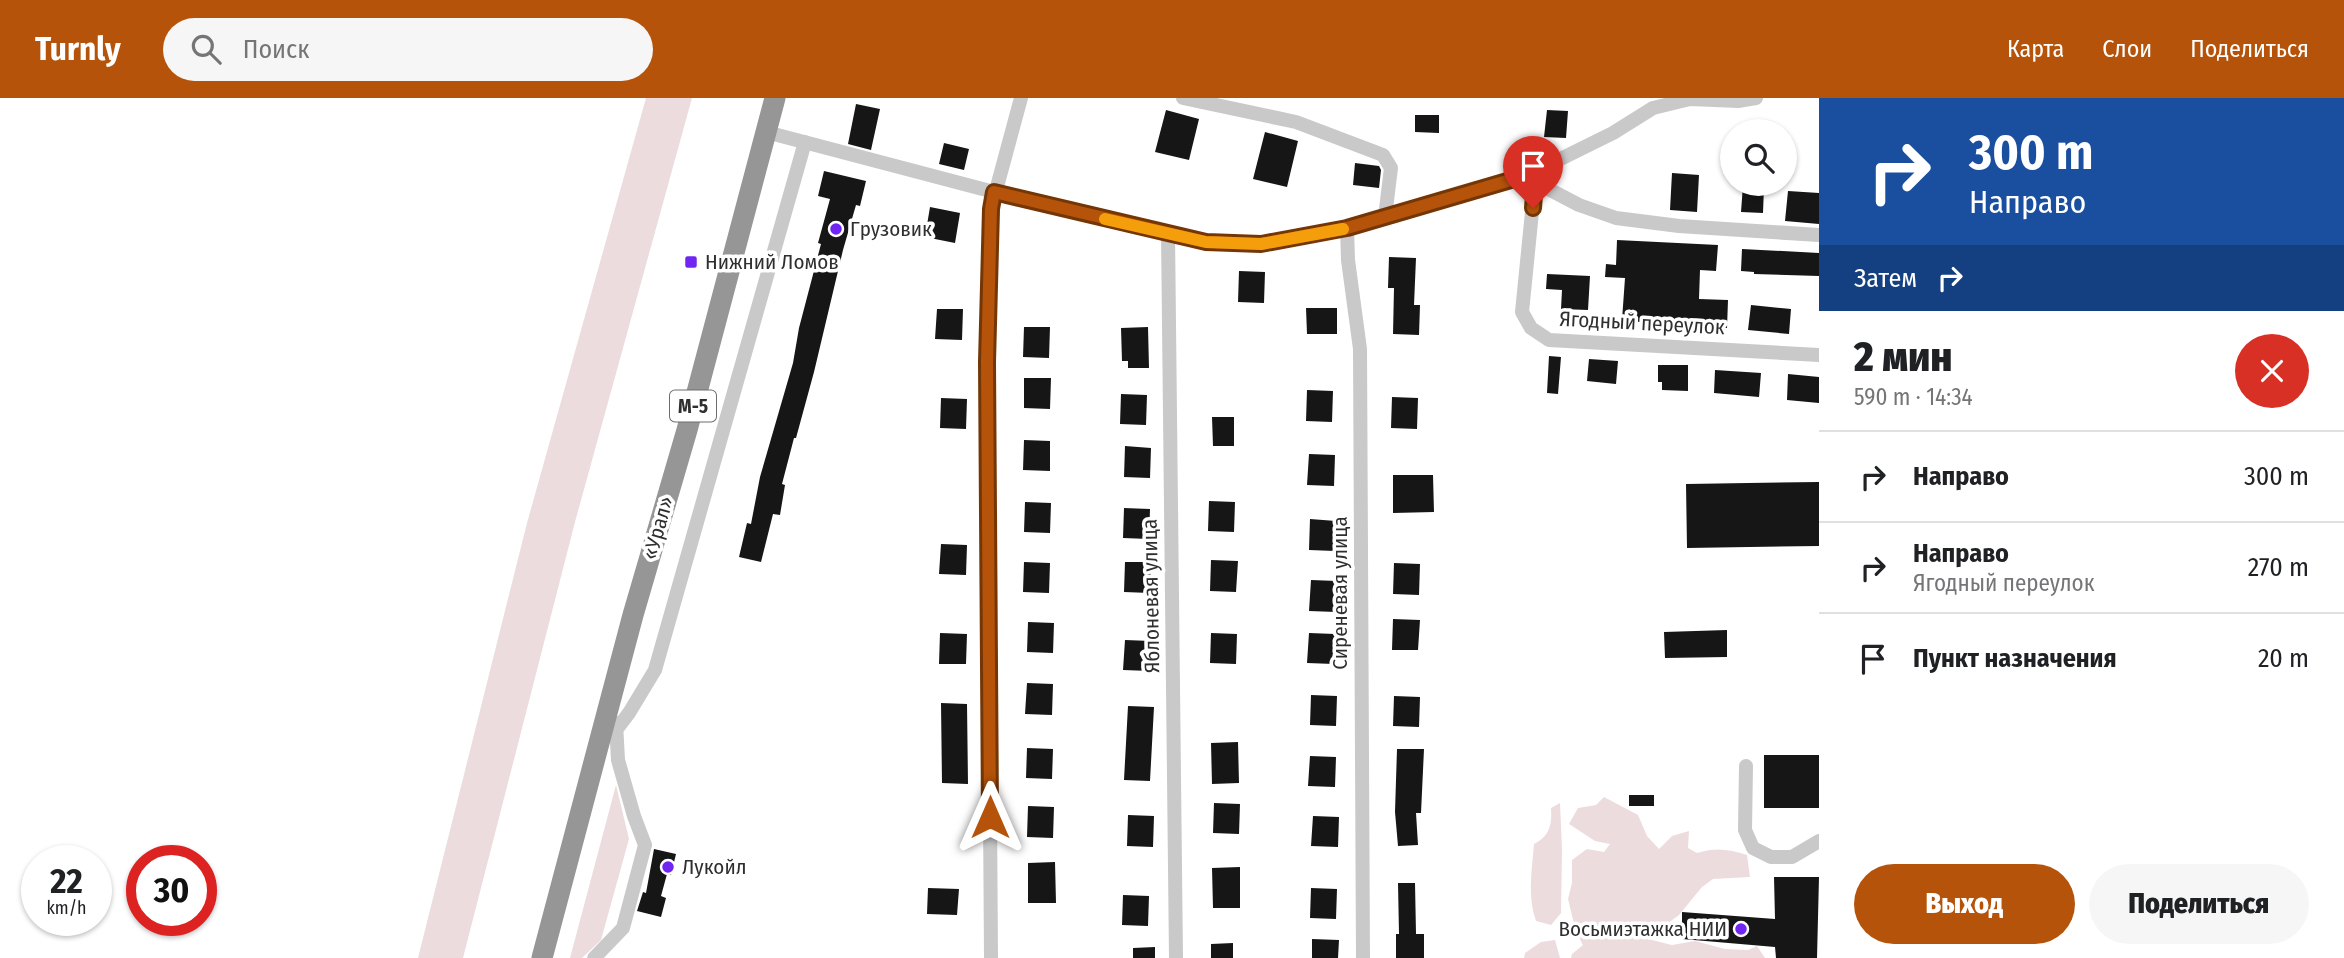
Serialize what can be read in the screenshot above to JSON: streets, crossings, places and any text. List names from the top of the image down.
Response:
{
  "streets": {
    "highway": ["М-5", "«Урал»"],
    "street": ["Ягодный переулок", "Сиреневая улица", "Яблоневая улица"]
  },
  "places": {
    "other": ["Грузовик", "Лукойл", "Восьмиэтажка НИИ"],
    "transit": ["Нижний Ломов"]
  },
  "page": {
    "header": "Turnly",
    "search": "Поиск",
    "nav": ["Карта", "Слои", "Поделиться"],
    "turn": ["300 m", "Направо"],
    "then": "Затем",
    "heading": ["2 мин", "590 m · 14:34"],
    "list": [
      {
        "name": "Направо",
        "value": "300 m"
      },
      {
        "name": "Направо",
        "note": "Ягодный переулок",
        "value": "270 m"
      },
      {
        "name": "Пункт назначения",
        "value": "20 m"
      }
    ],
    "speed": "22 km/h",
    "limit": "30",
    "buttons": ["Выход", "Поделиться"]
  }
}
